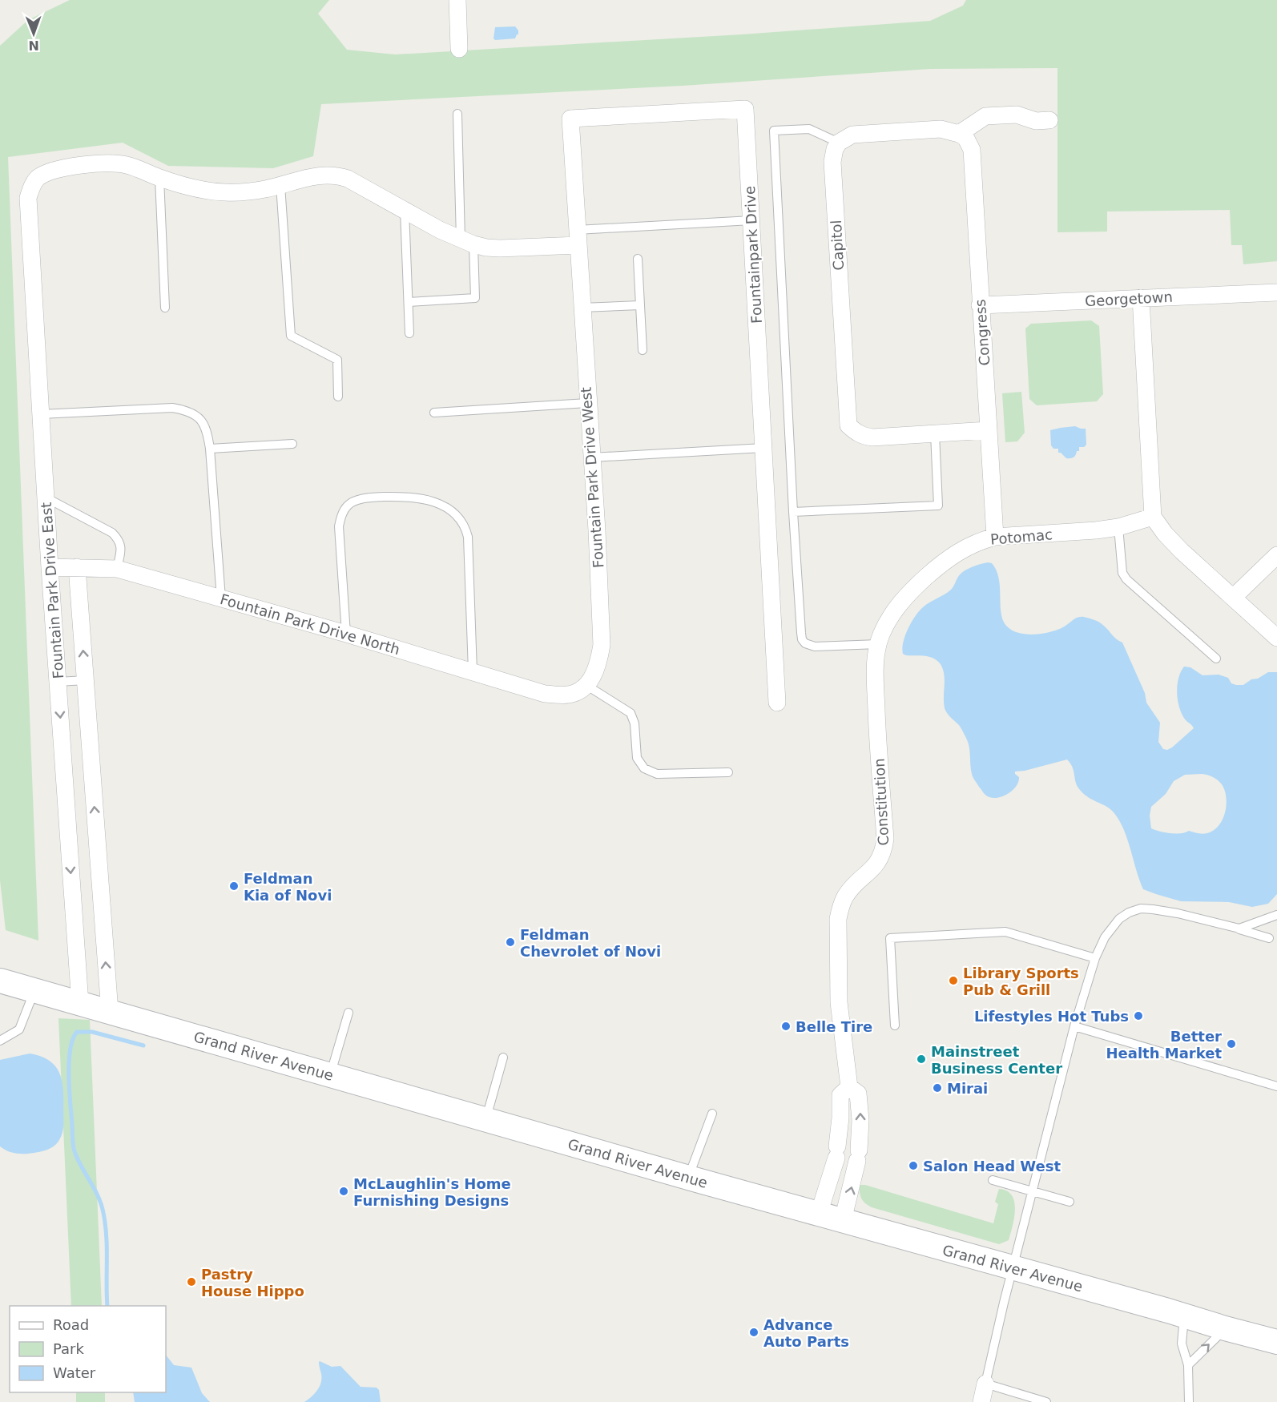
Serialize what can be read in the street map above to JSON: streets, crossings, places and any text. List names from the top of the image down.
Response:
{
  "streets": {
    "main road": ["Grand River Avenue"],
    "street": [
      "Capitol",
      "Fountainpark Drive",
      "Georgetown",
      "Congress",
      "Fountain Park Drive West",
      "Potomac",
      "Fountain Park Drive East",
      "Fountain Park Drive North",
      "Constitution"
    ]
  },
  "crossings": [
    ["Capitol", "Congress"],
    ["Fountainpark Drive", "Fountain Park Drive West"],
    ["Georgetown", "Congress"],
    ["Congress", "Potomac"],
    ["Fountain Park Drive West", "Fountain Park Drive North"],
    ["Potomac", "Constitution"],
    ["Fountain Park Drive East", "Fountain Park Drive North"],
    ["Fountain Park Drive East", "Grand River Avenue"],
    ["Constitution", "Grand River Avenue"]
  ],
  "places": [
    "Feldman Kia of Novi",
    "Feldman Chevrolet of Novi",
    "Library Sports Pub & Grill",
    "Lifestyles Hot Tubs",
    "Belle Tire",
    "Better Health Market",
    "Mainstreet Business Center",
    "Mirai",
    "Salon Head West",
    "McLaughlin's Home Furnishing Designs",
    "Pastry House Hippo",
    "Advance Auto Parts"
  ],
  "legend": ["Road", "Park", "Water"],
  "north": "bottom"
}
